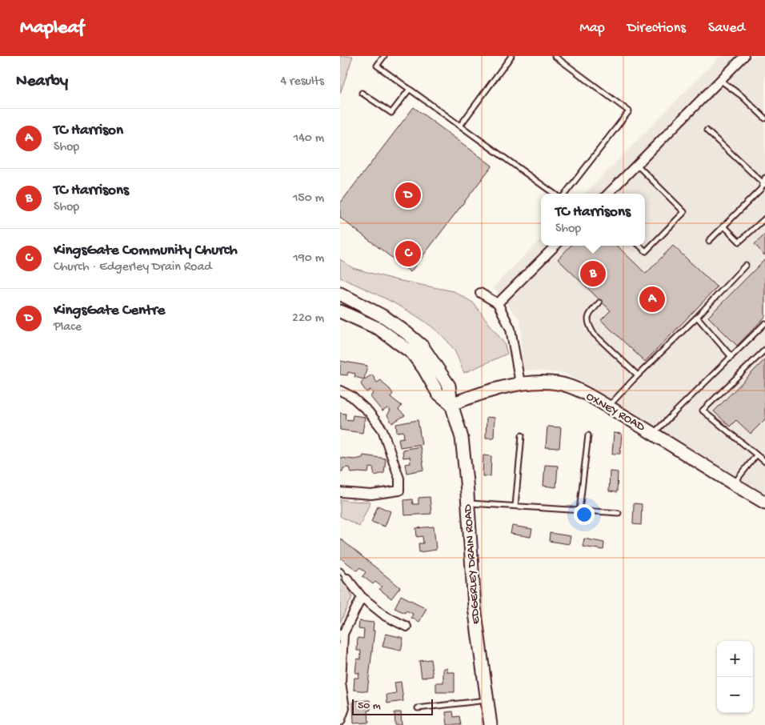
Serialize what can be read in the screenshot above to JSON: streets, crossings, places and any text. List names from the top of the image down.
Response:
{
  "streets": {
    "street": ["OXNEY ROAD", "EDGERLEY DRAIN ROAD"]
  },
  "crossings": [
    ["OXNEY ROAD", "EDGERLEY DRAIN ROAD"]
  ],
  "scale_bar": "50 m",
  "page": {
    "header": "Mapleaf",
    "nav": ["Map", "Directions", "Saved"],
    "heading": ["Nearby", "4 results"],
    "list": [
      {
        "mark": "A",
        "name": "TC Harrison",
        "note": "Shop",
        "value": "140 m"
      },
      {
        "mark": "B",
        "name": "TC Harrisons",
        "note": "Shop",
        "value": "150 m"
      },
      {
        "mark": "C",
        "name": "KingsGate Community Church",
        "note": "Church · Edgerley Drain Road",
        "value": "190 m"
      },
      {
        "mark": "D",
        "name": "KingsGate Centre",
        "note": "Place",
        "value": "220 m"
      }
    ],
    "pins": [
      "D",
      "C",
      "B",
      "A"
    ],
    "popup": ["TC Harrisons", "Shop"],
    "map_buttons": ["+", "−"],
    "scale": "50 m"
  }
}
